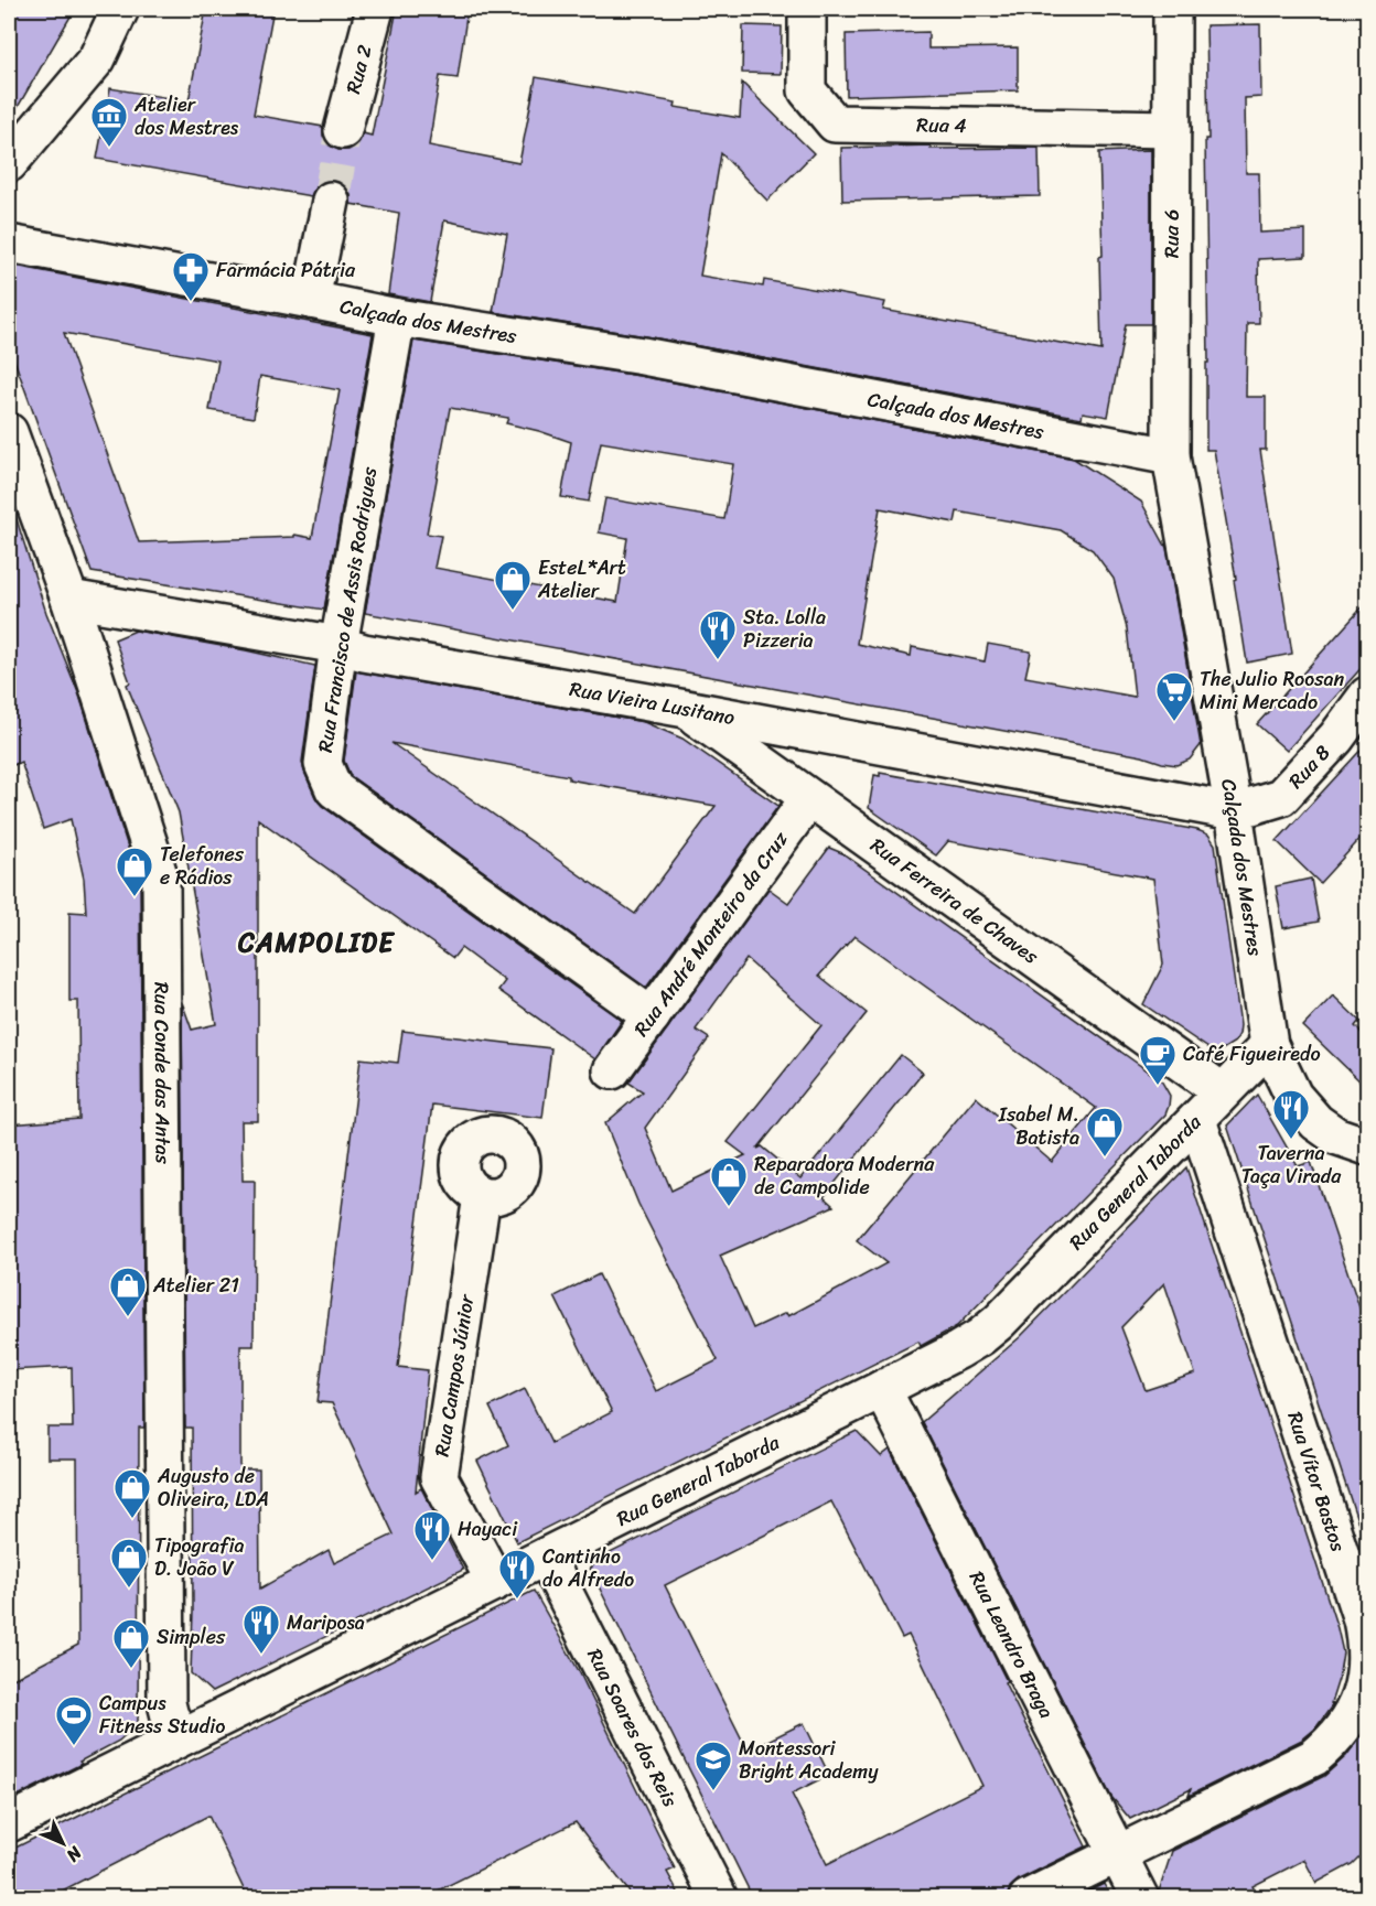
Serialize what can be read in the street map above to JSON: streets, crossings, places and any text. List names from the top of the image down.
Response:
{
  "streets": {
    "street": [
      "Rua 2",
      "Rua 4",
      "Rua 6",
      "Calçada dos Mestres",
      "Rua Francisco de Assis Rodrigues",
      "Rua Vieira Lusitano",
      "Rua 8",
      "Rua Ferreira de Chaves",
      "Rua André Monteiro da Cruz",
      "Rua Conde das Antas",
      "Rua General Taborda",
      "Rua Campos Júnior",
      "Rua Vítor Bastos",
      "Rua Leandro Braga",
      "Rua Soares dos Reis"
    ]
  },
  "crossings": [
    ["Rua 4", "Rua 6"],
    ["Rua 6", "Calçada dos Mestres"],
    ["Calçada dos Mestres", "Rua Francisco de Assis Rodrigues"],
    ["Calçada dos Mestres", "Rua Vieira Lusitano"],
    ["Calçada dos Mestres", "Rua 8"],
    ["Calçada dos Mestres", "Rua General Taborda"],
    ["Rua Francisco de Assis Rodrigues", "Rua Vieira Lusitano"],
    ["Rua Francisco de Assis Rodrigues", "Rua André Monteiro da Cruz"],
    ["Rua Vieira Lusitano", "Rua 8"],
    ["Rua Vieira Lusitano", "Rua Ferreira de Chaves"],
    ["Rua Vieira Lusitano", "Rua Conde das Antas"],
    ["Rua Ferreira de Chaves", "Rua André Monteiro da Cruz"],
    ["Rua Ferreira de Chaves", "Rua General Taborda"],
    ["Rua Conde das Antas", "Rua General Taborda"],
    ["Rua General Taborda", "Rua Campos Júnior"],
    ["Rua General Taborda", "Rua Vítor Bastos"],
    ["Rua General Taborda", "Rua Leandro Braga"],
    ["Rua General Taborda", "Rua Soares dos Reis"],
    ["Rua Vítor Bastos", "Rua Leandro Braga"]
  ],
  "districts": ["CAMPOLIDE"],
  "places": {
    "museum": ["Atelier dos Mestres"],
    "pharmacy": ["Farmácia Pátria"],
    "shop": [
      "EsteL*Art Atelier",
      "Telefones e Rádios",
      "Isabel M. Batista",
      "Reparadora Moderna de Campolide",
      "Atelier 21",
      "Augusto de Oliveira, LDA",
      "Tipografia D. João V",
      "Simples"
    ],
    "restaurant": [
      "Sta. Lolla Pizzeria",
      "Taverna Taça Virada",
      "Hayaci",
      "Cantinho do Alfredo",
      "Mariposa"
    ],
    "supermarket": ["The Julio Roosan Mini Mercado"],
    "cafe": ["Café Figueiredo"],
    "sports": ["Campus Fitness Studio"],
    "school or university": ["Montessori Bright Academy"]
  },
  "north": "bottom right"
}
